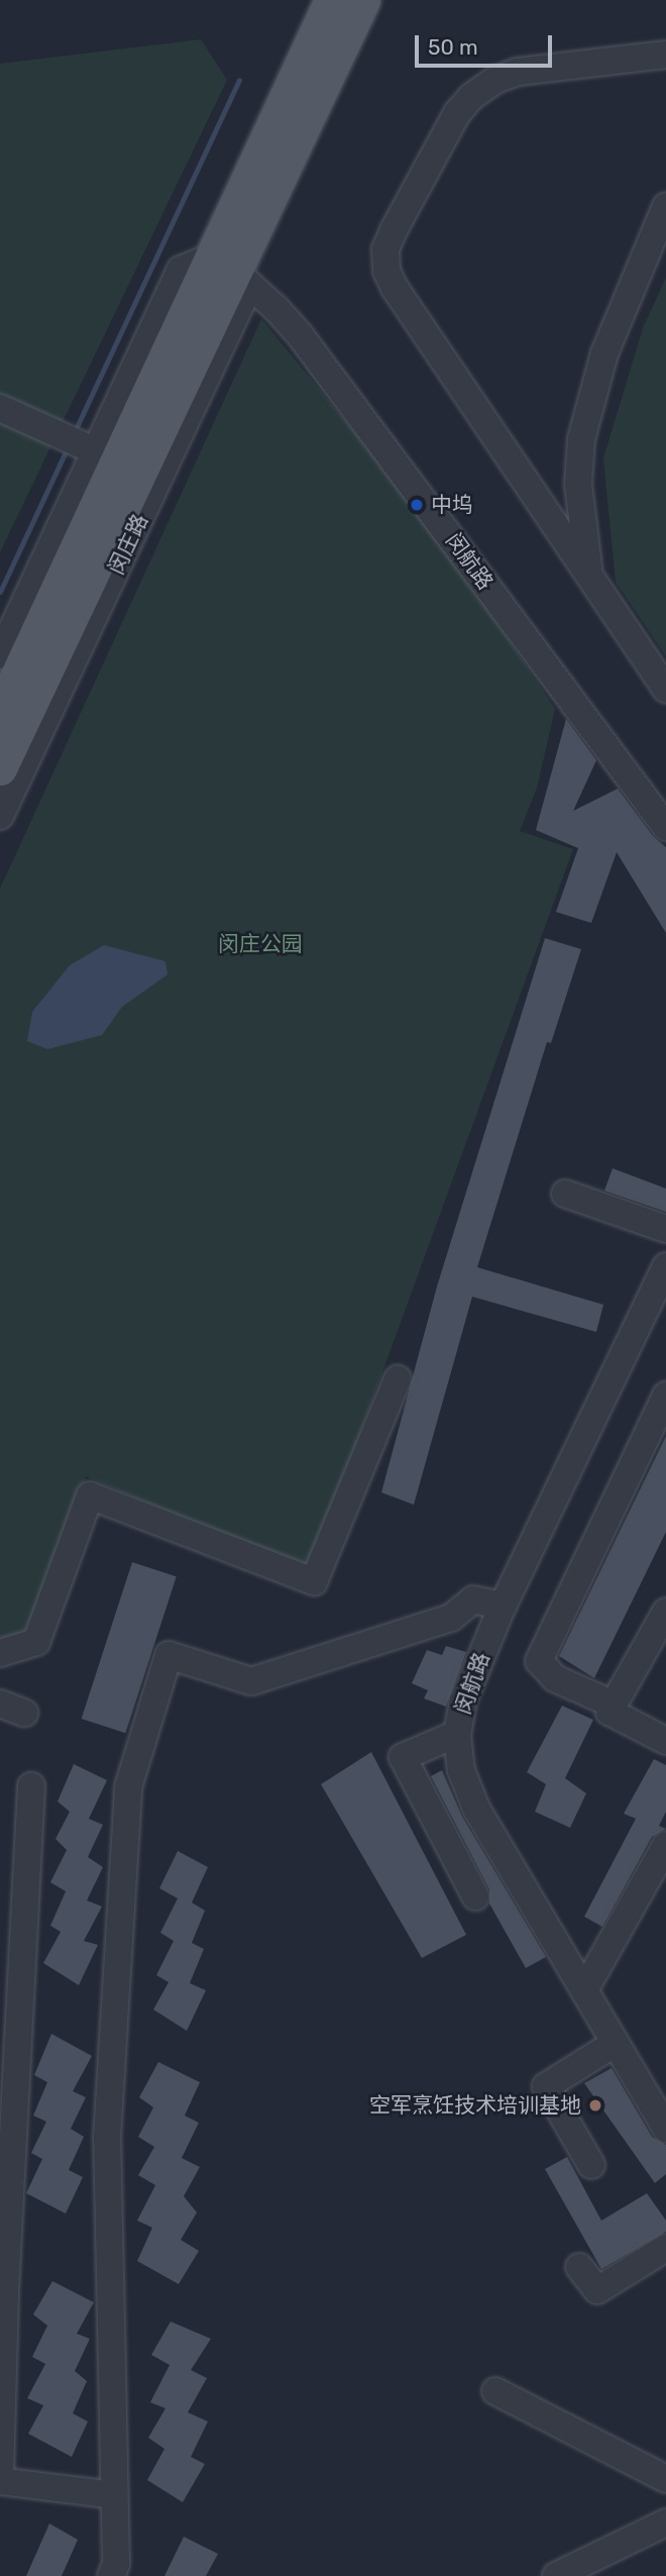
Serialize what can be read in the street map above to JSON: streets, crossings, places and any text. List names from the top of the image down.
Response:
{
  "streets": {
    "main road": ["闵庄路"],
    "street": ["闵航路"]
  },
  "crossings": [
    ["闵庄路", "闵航路"]
  ],
  "parks": ["闵庄公园"],
  "places": ["中坞", "空军烹饪技术培训基地"],
  "scale_bar": "50 m"
}
